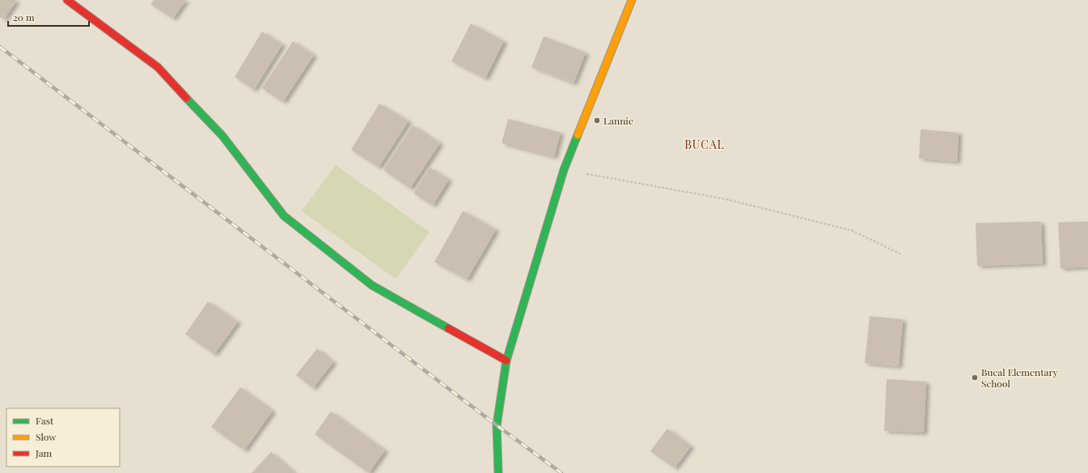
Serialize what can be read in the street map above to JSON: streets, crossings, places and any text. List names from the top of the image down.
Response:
{
  "districts": ["BUCAL"],
  "places": ["Lannie", "Bucal Elementary School"],
  "legend": ["Fast", "Slow", "Jam"],
  "scale_bar": "20 m"
}
